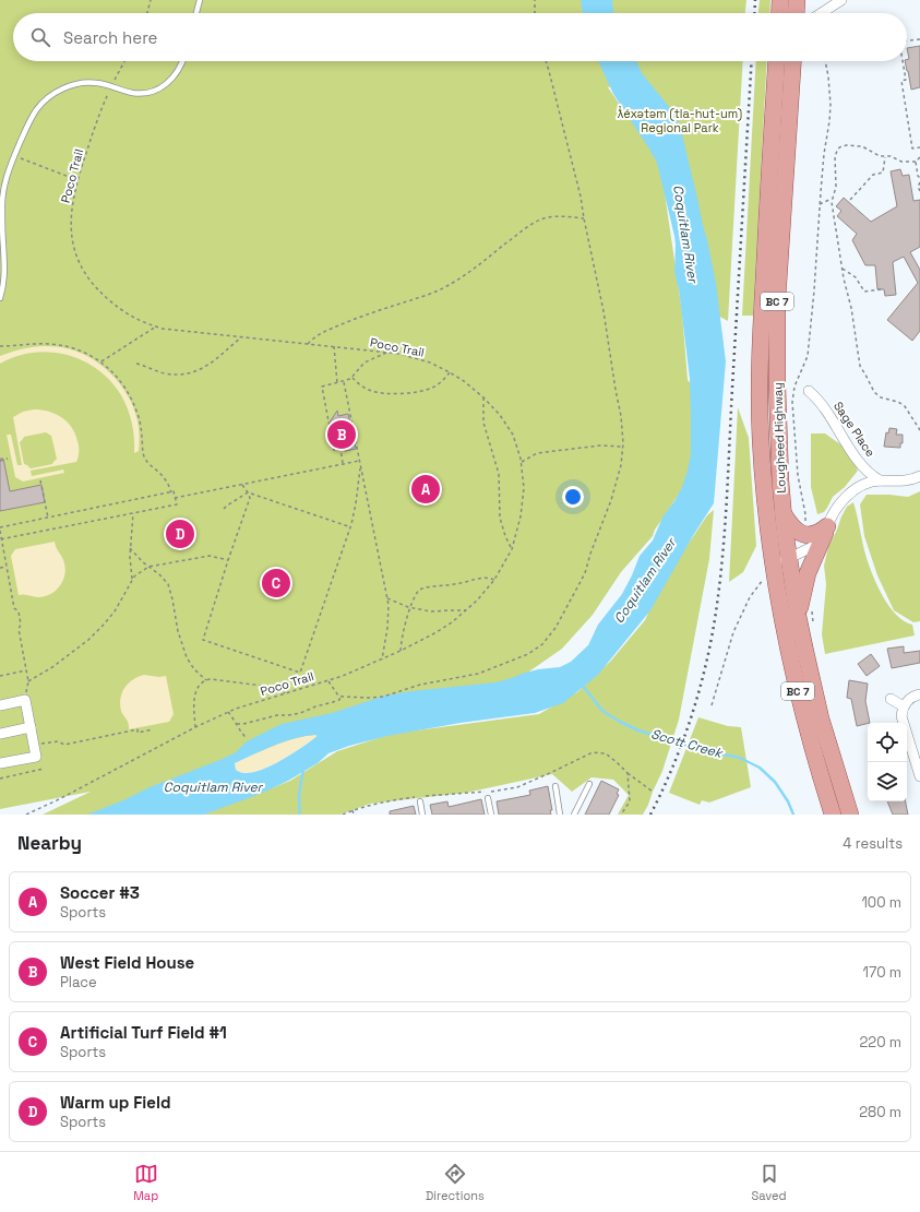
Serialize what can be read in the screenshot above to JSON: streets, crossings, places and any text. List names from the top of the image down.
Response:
{
  "streets": {
    "main road": ["BC 7", "Lougheed Highway"],
    "street": ["Sage Place"],
    "path": ["Poco Trail"]
  },
  "water": ["Coquitlam River", "Scott Creek"],
  "parks": ["ƛ̓éxətəm (tla-hut-um) Regional Park"],
  "page": {
    "search": "Search here",
    "pins": [
      "B",
      "A",
      "D",
      "C"
    ],
    "heading": ["Nearby", "4 results"],
    "list": [
      {
        "mark": "A",
        "name": "Soccer #3",
        "note": "Sports",
        "value": "100 m"
      },
      {
        "mark": "B",
        "name": "West Field House",
        "note": "Place",
        "value": "170 m"
      },
      {
        "mark": "C",
        "name": "Artificial Turf Field #1",
        "note": "Sports",
        "value": "220 m"
      },
      {
        "mark": "D",
        "name": "Warm up Field",
        "note": "Sports",
        "value": "280 m"
      }
    ],
    "nav": ["Map", "Directions", "Saved"]
  }
}
